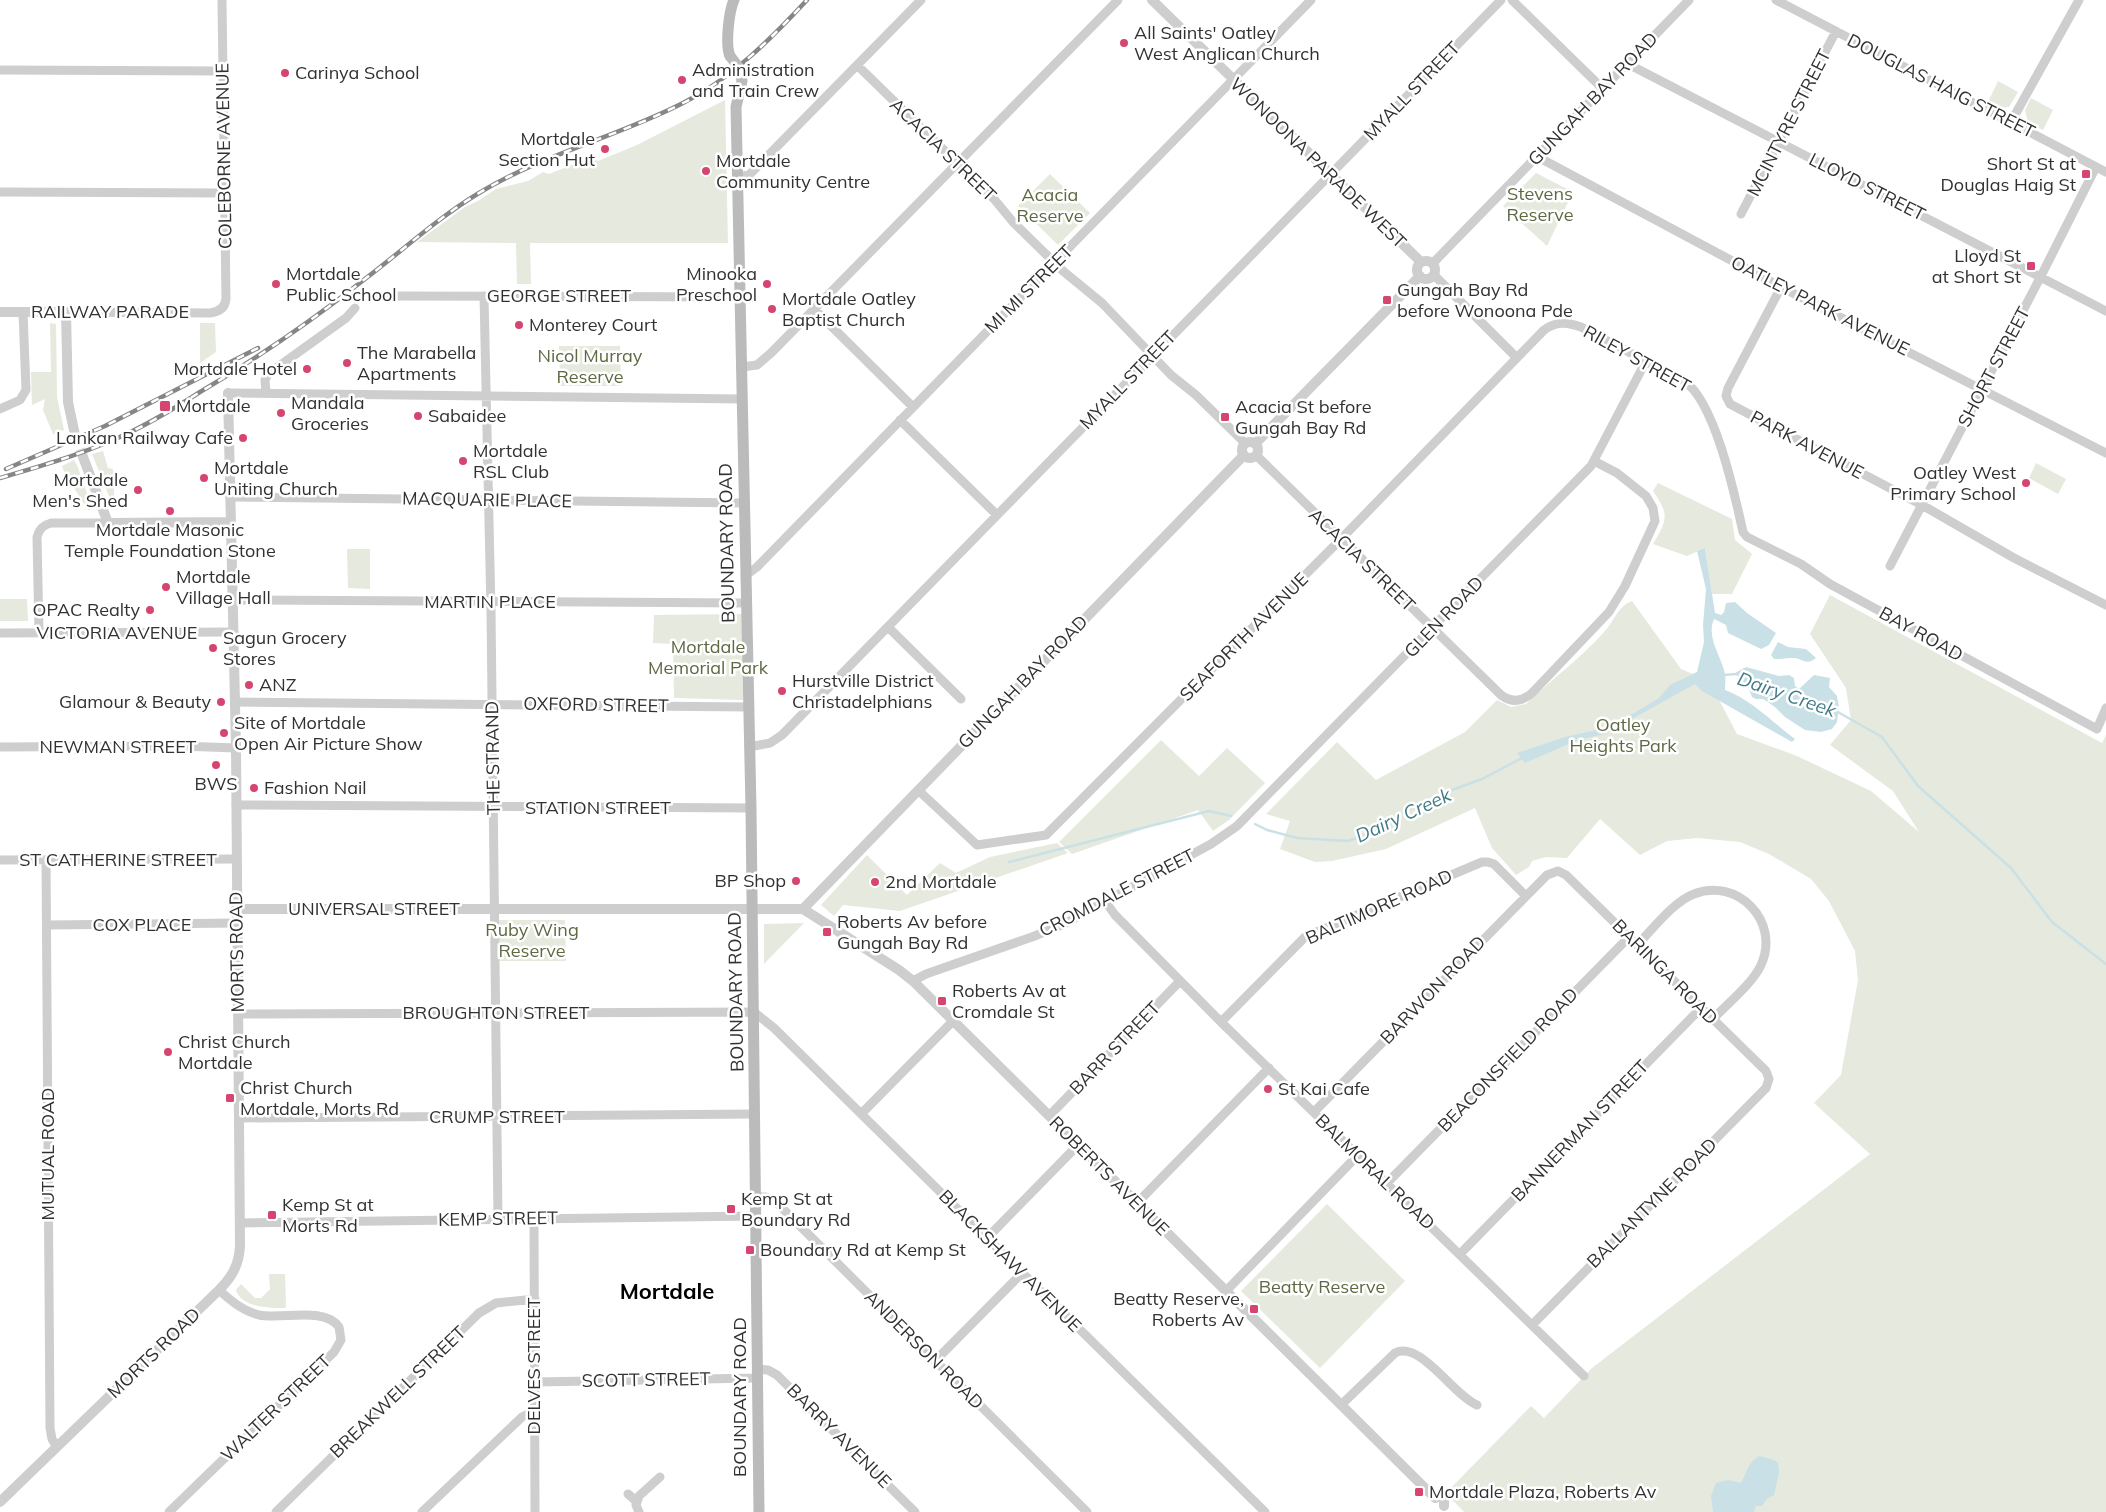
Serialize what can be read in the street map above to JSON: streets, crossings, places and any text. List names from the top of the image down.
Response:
{
  "streets": {
    "main road": ["BOUNDARY ROAD"],
    "street": [
      "DOUGLAS HAIG STREET",
      "MYALL STREET",
      "GUNGAH BAY ROAD",
      "MCINTYRE STREET",
      "ACACIA STREET",
      "COLEBORNE AVENUE",
      "WONOONA PARADE WEST",
      "LLOYD STREET",
      "MI MI STREET",
      "GEORGE STREET",
      "OATLEY PARK AVENUE",
      "RAILWAY PARADE",
      "RILEY STREET",
      "SHORT STREET",
      "PARK AVENUE",
      "MACQUARIE PLACE",
      "MARTIN PLACE",
      "GLEN ROAD",
      "VICTORIA AVENUE",
      "BAY ROAD",
      "SEAFORTH AVENUE",
      "OXFORD STREET",
      "NEWMAN STREET",
      "THE STRAND",
      "STATION STREET",
      "ST CATHERINE STREET",
      "CROMDALE STREET",
      "BALTIMORE ROAD",
      "UNIVERSAL STREET",
      "COX PLACE",
      "MORTS ROAD",
      "BARINGA ROAD",
      "BARWON ROAD",
      "BROUGHTON STREET",
      "BARR STREET",
      "BEACONSFIELD ROAD",
      "CRUMP STREET",
      "BANNERMAN STREET",
      "MUTUAL ROAD",
      "BALMORAL ROAD",
      "ROBERTS AVENUE",
      "BALLANTYNE ROAD",
      "KEMP STREET",
      "BLACKSHAW AVENUE",
      "ANDERSON ROAD",
      "DELVES STREET",
      "SCOTT STREET",
      "BREAKWELL STREET",
      "WALTER STREET",
      "BARRY AVENUE"
    ]
  },
  "crossings": [
    ["DOUGLAS HAIG STREET", "MCINTYRE STREET"],
    ["DOUGLAS HAIG STREET", "SHORT STREET"],
    ["MYALL STREET", "ACACIA STREET"],
    ["MYALL STREET", "WONOONA PARADE WEST"],
    ["MYALL STREET", "BOUNDARY ROAD"],
    ["GUNGAH BAY ROAD", "ACACIA STREET"],
    ["GUNGAH BAY ROAD", "WONOONA PARADE WEST"],
    ["GUNGAH BAY ROAD", "LLOYD STREET"],
    ["GUNGAH BAY ROAD", "OATLEY PARK AVENUE"],
    ["GUNGAH BAY ROAD", "SEAFORTH AVENUE"],
    ["GUNGAH BAY ROAD", "ROBERTS AVENUE"],
    ["MCINTYRE STREET", "LLOYD STREET"],
    ["ACACIA STREET", "MI MI STREET"],
    ["ACACIA STREET", "GLEN ROAD"],
    ["ACACIA STREET", "SEAFORTH AVENUE"],
    ["COLEBORNE AVENUE", "RAILWAY PARADE"],
    ["WONOONA PARADE WEST", "MI MI STREET"],
    ["LLOYD STREET", "SHORT STREET"],
    ["MI MI STREET", "BOUNDARY ROAD"],
    ["GEORGE STREET", "BOUNDARY ROAD"],
    ["GEORGE STREET", "THE STRAND"],
    ["OATLEY PARK AVENUE", "SHORT STREET"],
    ["OATLEY PARK AVENUE", "PARK AVENUE"],
    ["RILEY STREET", "GLEN ROAD"],
    ["RILEY STREET", "BAY ROAD"],
    ["RILEY STREET", "SEAFORTH AVENUE"],
    ["SHORT STREET", "PARK AVENUE"],
    ["MACQUARIE PLACE", "BOUNDARY ROAD"],
    ["MACQUARIE PLACE", "THE STRAND"],
    ["MACQUARIE PLACE", "MORTS ROAD"],
    ["BOUNDARY ROAD", "MARTIN PLACE"],
    ["BOUNDARY ROAD", "OXFORD STREET"],
    ["BOUNDARY ROAD", "STATION STREET"],
    ["BOUNDARY ROAD", "UNIVERSAL STREET"],
    ["BOUNDARY ROAD", "BROUGHTON STREET"],
    ["BOUNDARY ROAD", "CRUMP STREET"],
    ["BOUNDARY ROAD", "KEMP STREET"],
    ["BOUNDARY ROAD", "BLACKSHAW AVENUE"],
    ["BOUNDARY ROAD", "ANDERSON ROAD"],
    ["BOUNDARY ROAD", "SCOTT STREET"],
    ["BOUNDARY ROAD", "BARRY AVENUE"],
    ["MARTIN PLACE", "THE STRAND"],
    ["MARTIN PLACE", "MORTS ROAD"],
    ["GLEN ROAD", "CROMDALE STREET"],
    ["VICTORIA AVENUE", "MORTS ROAD"],
    ["OXFORD STREET", "THE STRAND"],
    ["OXFORD STREET", "MORTS ROAD"],
    ["NEWMAN STREET", "MORTS ROAD"],
    ["THE STRAND", "STATION STREET"],
    ["THE STRAND", "UNIVERSAL STREET"],
    ["THE STRAND", "BROUGHTON STREET"],
    ["THE STRAND", "CRUMP STREET"],
    ["THE STRAND", "KEMP STREET"],
    ["STATION STREET", "MORTS ROAD"],
    ["ST CATHERINE STREET", "MORTS ROAD"],
    ["ST CATHERINE STREET", "MUTUAL ROAD"],
    ["CROMDALE STREET", "BALMORAL ROAD"],
    ["CROMDALE STREET", "ROBERTS AVENUE"],
    ["BALTIMORE ROAD", "BARWON ROAD"],
    ["BALTIMORE ROAD", "BALMORAL ROAD"],
    ["UNIVERSAL STREET", "MORTS ROAD"],
    ["COX PLACE", "MORTS ROAD"],
    ["COX PLACE", "MUTUAL ROAD"],
    ["MORTS ROAD", "BROUGHTON STREET"],
    ["MORTS ROAD", "CRUMP STREET"],
    ["MORTS ROAD", "MUTUAL ROAD"],
    ["MORTS ROAD", "KEMP STREET"],
    ["MORTS ROAD", "WALTER STREET"],
    ["BARINGA ROAD", "BARWON ROAD"],
    ["BARINGA ROAD", "BEACONSFIELD ROAD"],
    ["BARINGA ROAD", "BANNERMAN STREET"],
    ["BARINGA ROAD", "BALLANTYNE ROAD"],
    ["BARWON ROAD", "BALMORAL ROAD"],
    ["BROUGHTON STREET", "BLACKSHAW AVENUE"],
    ["BARR STREET", "BALMORAL ROAD"],
    ["BARR STREET", "ROBERTS AVENUE"],
    ["BEACONSFIELD ROAD", "BALMORAL ROAD"],
    ["BANNERMAN STREET", "BALMORAL ROAD"],
    ["BALMORAL ROAD", "BALLANTYNE ROAD"],
    ["KEMP STREET", "DELVES STREET"],
    ["DELVES STREET", "SCOTT STREET"],
    ["DELVES STREET", "BREAKWELL STREET"],
    ["SCOTT STREET", "BARRY AVENUE"]
  ],
  "districts": ["Mortdale"],
  "water": ["Dairy Creek"],
  "parks": [
    "Stevens Reserve",
    "Acacia Reserve",
    "Nicol Murray Reserve",
    "Mortdale Memorial Park",
    "Oatley Heights Park",
    "Ruby Wing Reserve",
    "Beatty Reserve"
  ],
  "places": {
    "other": [
      "All Saints' Oatley West Anglican Church",
      "Carinya School",
      "Administration and Train Crew",
      "Mortdale Section Hut",
      "Mortdale Community Centre",
      "Mortdale Public School",
      "Minooka Preschool",
      "Mortdale Oatley Baptist Church",
      "Monterey Court",
      "The Marabella Apartments",
      "Mortdale Hotel",
      "Mandala Groceries",
      "Sabaidee",
      "Lankan Railway Cafe",
      "Mortdale RSL Club",
      "Mortdale Uniting Church",
      "Oatley West Primary School",
      "Mortdale Men's Shed",
      "Mortdale Masonic Temple Foundation Stone",
      "Mortdale Village Hall",
      "OPAC Realty",
      "Sagun Grocery Stores",
      "ANZ",
      "Hurstville District Christadelphians",
      "Glamour & Beauty",
      "Site of Mortdale Open Air Picture Show",
      "BWS",
      "Fashion Nail",
      "BP Shop",
      "2nd Mortdale",
      "Christ Church Mortdale",
      "St Kai Cafe"
    ],
    "transit": [
      "Short St at Douglas Haig St",
      "Lloyd St at Short St",
      "Gungah Bay Rd before Wonoona Pde",
      "Mortdale",
      "Acacia St before Gungah Bay Rd",
      "Roberts Av before Gungah Bay Rd",
      "Roberts Av at Cromdale St",
      "Christ Church Mortdale, Morts Rd",
      "Kemp St at Boundary Rd",
      "Kemp St at Morts Rd",
      "Boundary Rd at Kemp St",
      "Beatty Reserve, Roberts Av",
      "Mortdale Plaza, Roberts Av"
    ]
  }
}
